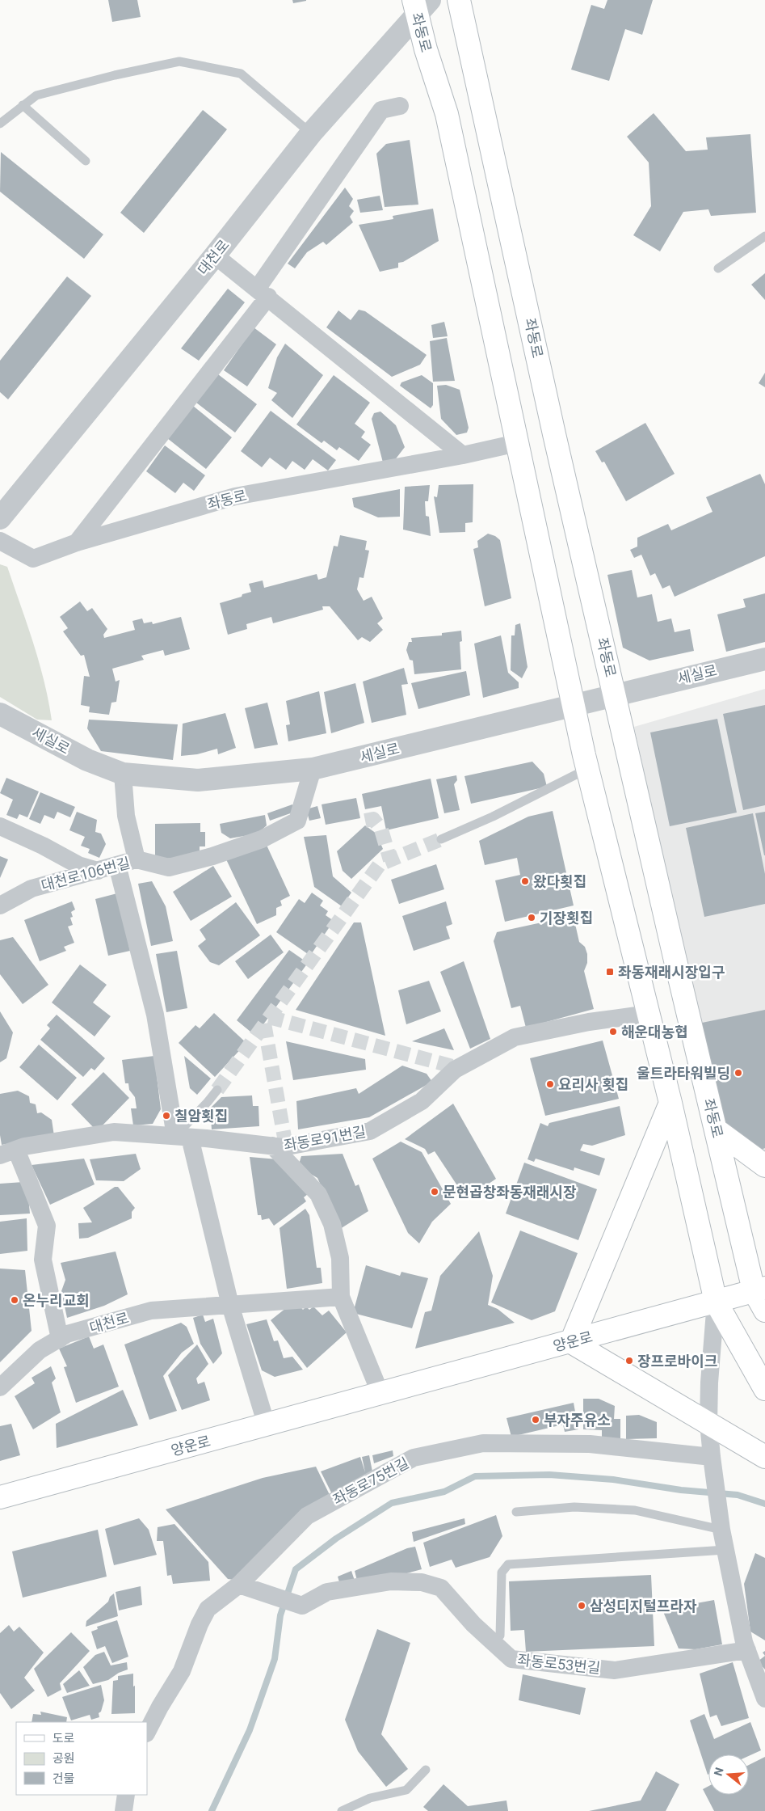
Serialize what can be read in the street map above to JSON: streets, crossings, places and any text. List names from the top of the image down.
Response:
{
  "streets": {
    "main road": ["좌동로", "양운로"],
    "street": [
      "대천로",
      "세실로",
      "대천로106번길",
      "좌동로91번길",
      "좌동로75번길",
      "좌동로53번길"
    ]
  },
  "crossings": [
    ["좌동로", "대천로"],
    ["좌동로", "세실로"],
    ["좌동로", "좌동로91번길"],
    ["좌동로", "양운로"],
    ["대천로", "좌동로91번길"],
    ["세실로", "대천로106번길"],
    ["좌동로75번길", "좌동로53번길"]
  ],
  "places": {
    "other": [
      "왔다횟집",
      "기장횟집",
      "해운대농협",
      "울트라타워빌딩",
      "요리사 횟집",
      "칠암횟집",
      "문현곱창좌동재래시장",
      "온누리교회",
      "장프로바이크",
      "부자주유소",
      "삼성디지털프라자"
    ],
    "transit": ["좌동재래시장입구"]
  },
  "legend": ["도로", "공원", "건물"],
  "north": "left"
}
